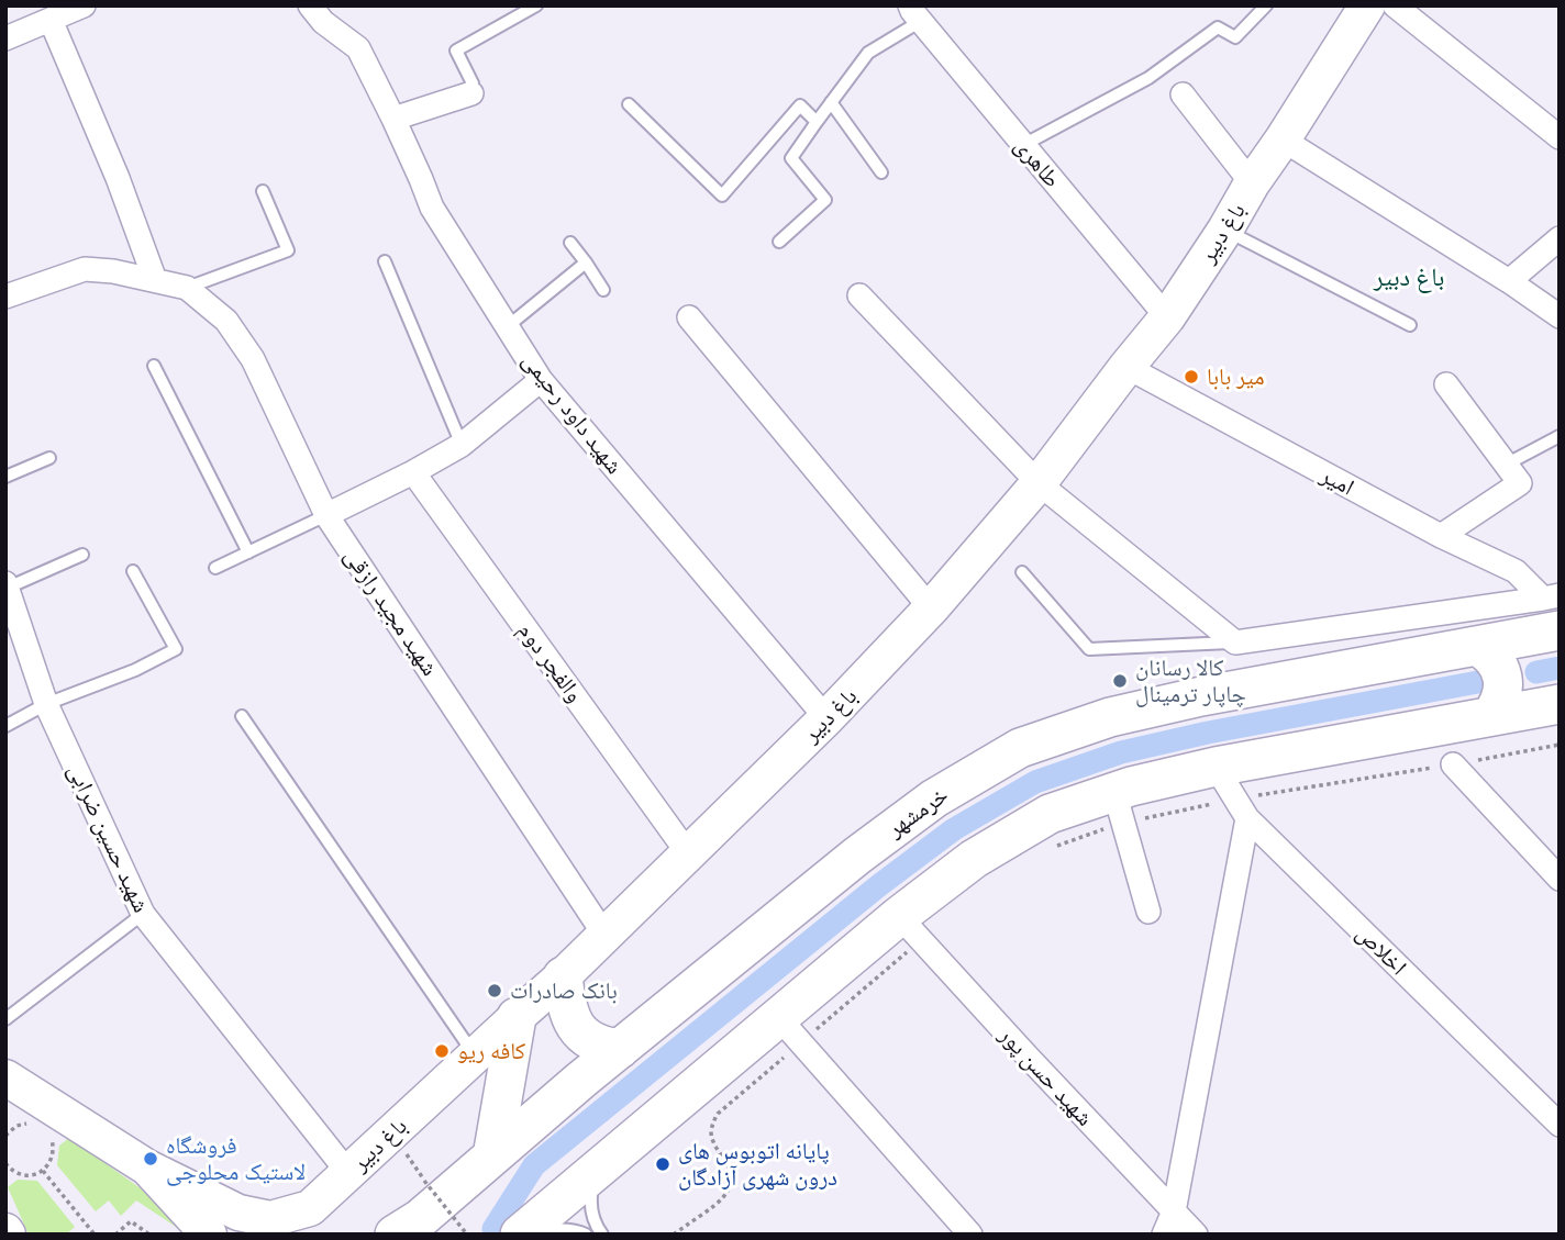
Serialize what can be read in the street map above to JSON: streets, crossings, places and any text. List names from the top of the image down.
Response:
{
  "streets": {
    "main road": ["باغ دبیر", "خرمشهر"],
    "street": [
      "طاهری",
      "شهید داود رحیمی",
      "امیر",
      "شهید مجید رازقی",
      "والفجر دوم",
      "شهید حسین ضرابی",
      "اخلاص",
      "شهید حسن پور"
    ]
  },
  "crossings": [
    ["طاهری", "باغ دبیر"],
    ["باغ دبیر", "شهید داود رحیمی"],
    ["باغ دبیر", "امیر"],
    ["باغ دبیر", "شهید مجید رازقی"],
    ["باغ دبیر", "والفجر دوم"],
    ["باغ دبیر", "شهید حسین ضرابی"],
    ["امیر", "خرمشهر"]
  ],
  "districts": ["باغ دبیر"],
  "places": [
    "میر بابا",
    "کالا رسانان چاپار ترمینال",
    "بانک صادرات",
    "کافه ریو",
    "فروشگاه لاستیک محلوجی",
    "پایانه اتوبوس های درون شهری آزادگان"
  ]
}
